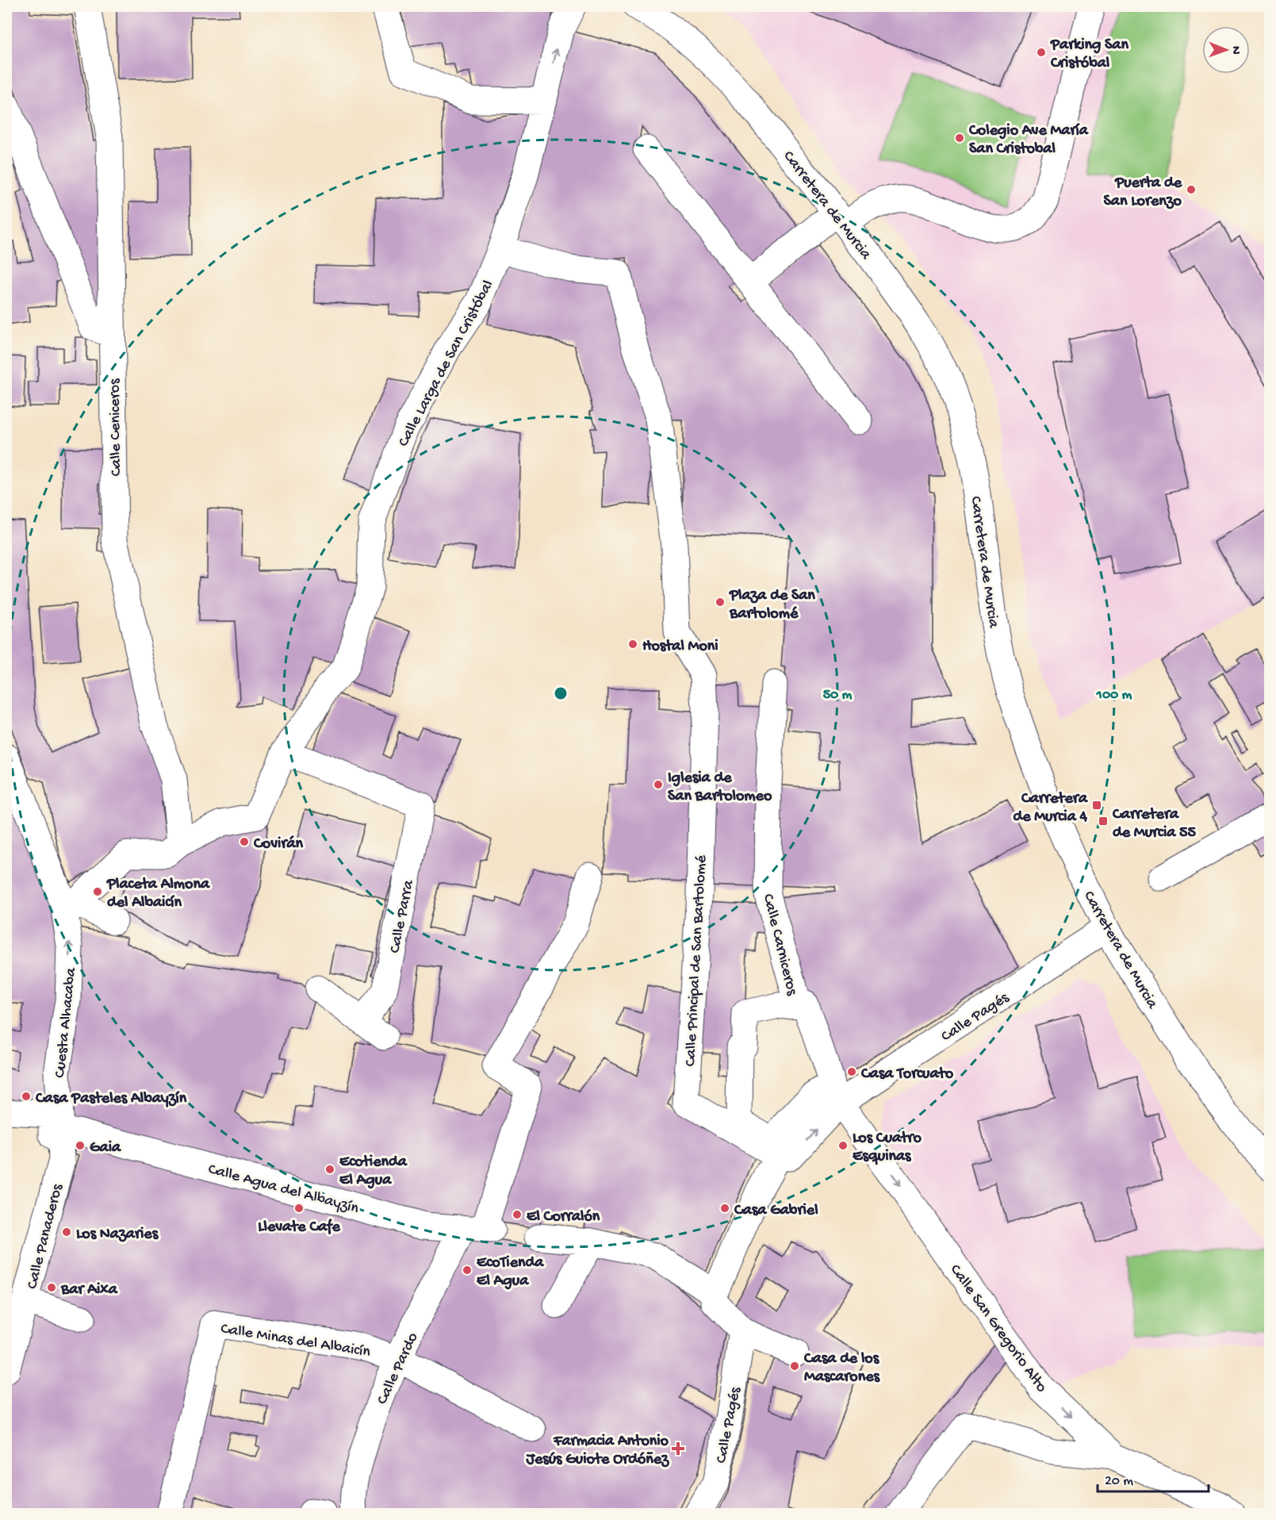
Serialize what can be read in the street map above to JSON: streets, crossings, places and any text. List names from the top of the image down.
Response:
{
  "streets": {
    "street": [
      "Carretera de Murcia",
      "Calle Larga de San Cristóbal",
      "Calle Ceniceros",
      "Calle Parra",
      "Calle Carniceros",
      "Calle Principal de San Bartolomé",
      "Calle Pagés",
      "Cuesta Alhacaba",
      "Calle Agua del Albayzín",
      "Calle Panaderos",
      "Calle San Gregorio Alto",
      "Calle Minas del Albaicín",
      "Calle Pardo"
    ]
  },
  "crossings": [
    ["Carretera de Murcia", "Calle Pagés"],
    ["Calle Larga de San Cristóbal", "Calle Ceniceros"],
    ["Calle Larga de San Cristóbal", "Calle Parra"],
    ["Calle Larga de San Cristóbal", "Calle Principal de San Bartolomé"],
    ["Calle Larga de San Cristóbal", "Cuesta Alhacaba"],
    ["Calle Pagés", "Calle San Gregorio Alto"],
    ["Cuesta Alhacaba", "Calle Agua del Albayzín"],
    ["Cuesta Alhacaba", "Calle Panaderos"],
    ["Calle Agua del Albayzín", "Calle Panaderos"],
    ["Calle Agua del Albayzín", "Calle Pardo"],
    ["Calle Minas del Albaicín", "Calle Pardo"]
  ],
  "one_way": ["Cuesta Alhacaba", "Calle San Gregorio Alto"],
  "places": {
    "other": [
      "Parking San Cristóbal",
      "Colegio Ave María San Cristobal",
      "Puerta de San Lorenzo",
      "Plaza de San Bartolomé",
      "Hostal Moni",
      "Iglesia de San Bartolomeo",
      "Covirán",
      "Placeta Almona del Albaicín",
      "Casa Torcuato",
      "Casa Pasteles Albayzín",
      "Gaia",
      "Los Cuatro Esquinas",
      "Ecotienda El Agua",
      "Llevate Cafe",
      "Casa Gabriel",
      "El Corralón",
      "Los Nazaries",
      "EcoTienda El Agua",
      "Bar Aixa",
      "Casa de los Mascarones"
    ],
    "transit": ["Carretera de Murcia 4", "Carretera de Murcia 55"],
    "health": ["Farmacia Antonio Jesús Guiote Ordóñez"]
  },
  "scale_bar": "20 m",
  "north": "right",
  "rings": ["50 m", "100 m"]
}
